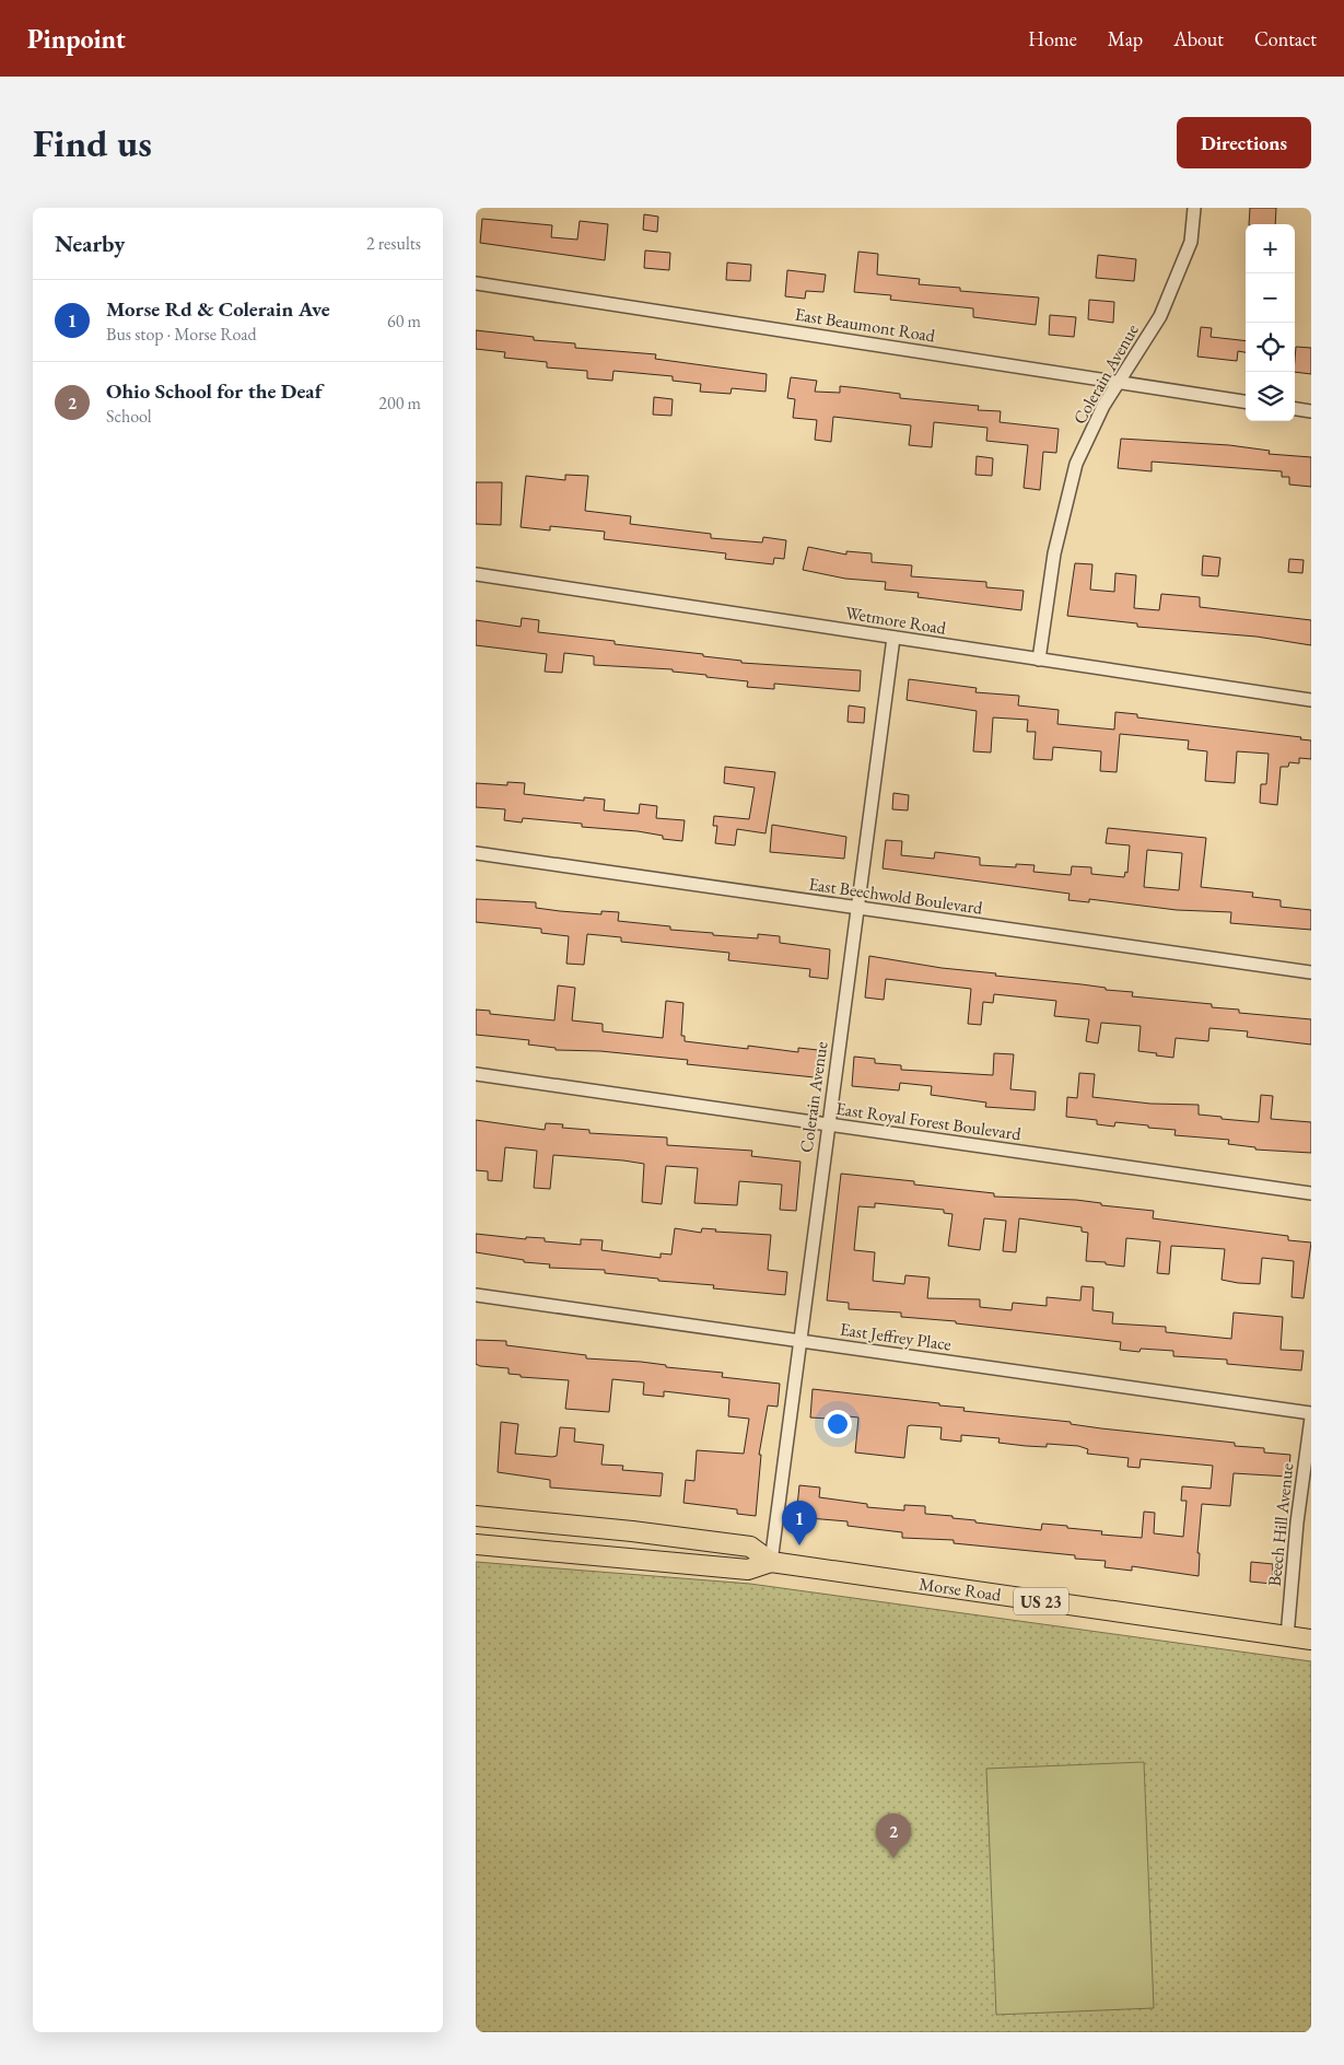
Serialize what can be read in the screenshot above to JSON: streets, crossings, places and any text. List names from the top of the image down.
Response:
{
  "streets": {
    "main road": ["Morse Road", "US 23"],
    "street": [
      "East Beaumont Road",
      "Colerain Avenue",
      "Wetmore Road",
      "East Beechwold Boulevard",
      "East Royal Forest Boulevard",
      "East Jeffrey Place",
      "Beech Hill Avenue"
    ]
  },
  "crossings": [
    ["East Beaumont Road", "Colerain Avenue"],
    ["Colerain Avenue", "Wetmore Road"],
    ["Colerain Avenue", "East Beechwold Boulevard"],
    ["Colerain Avenue", "East Royal Forest Boulevard"],
    ["Colerain Avenue", "East Jeffrey Place"],
    ["Colerain Avenue", "Morse Road"],
    ["East Jeffrey Place", "Beech Hill Avenue"],
    ["Beech Hill Avenue", "Morse Road"]
  ],
  "page": {
    "header": "Pinpoint",
    "nav": [
      "Home",
      "Map",
      "About",
      "Contact"
    ],
    "buttons": "Directions",
    "title": "Find us",
    "heading": ["Nearby", "2 results"],
    "map_buttons": ["+", "−"],
    "list": [
      {
        "mark": "1",
        "name": "Morse Rd & Colerain Ave",
        "note": "Bus stop · Morse Road",
        "value": "60 m"
      },
      {
        "mark": "2",
        "name": "Ohio School for the Deaf",
        "note": "School",
        "value": "200 m"
      }
    ],
    "pins": ["1", "2"]
  }
}
